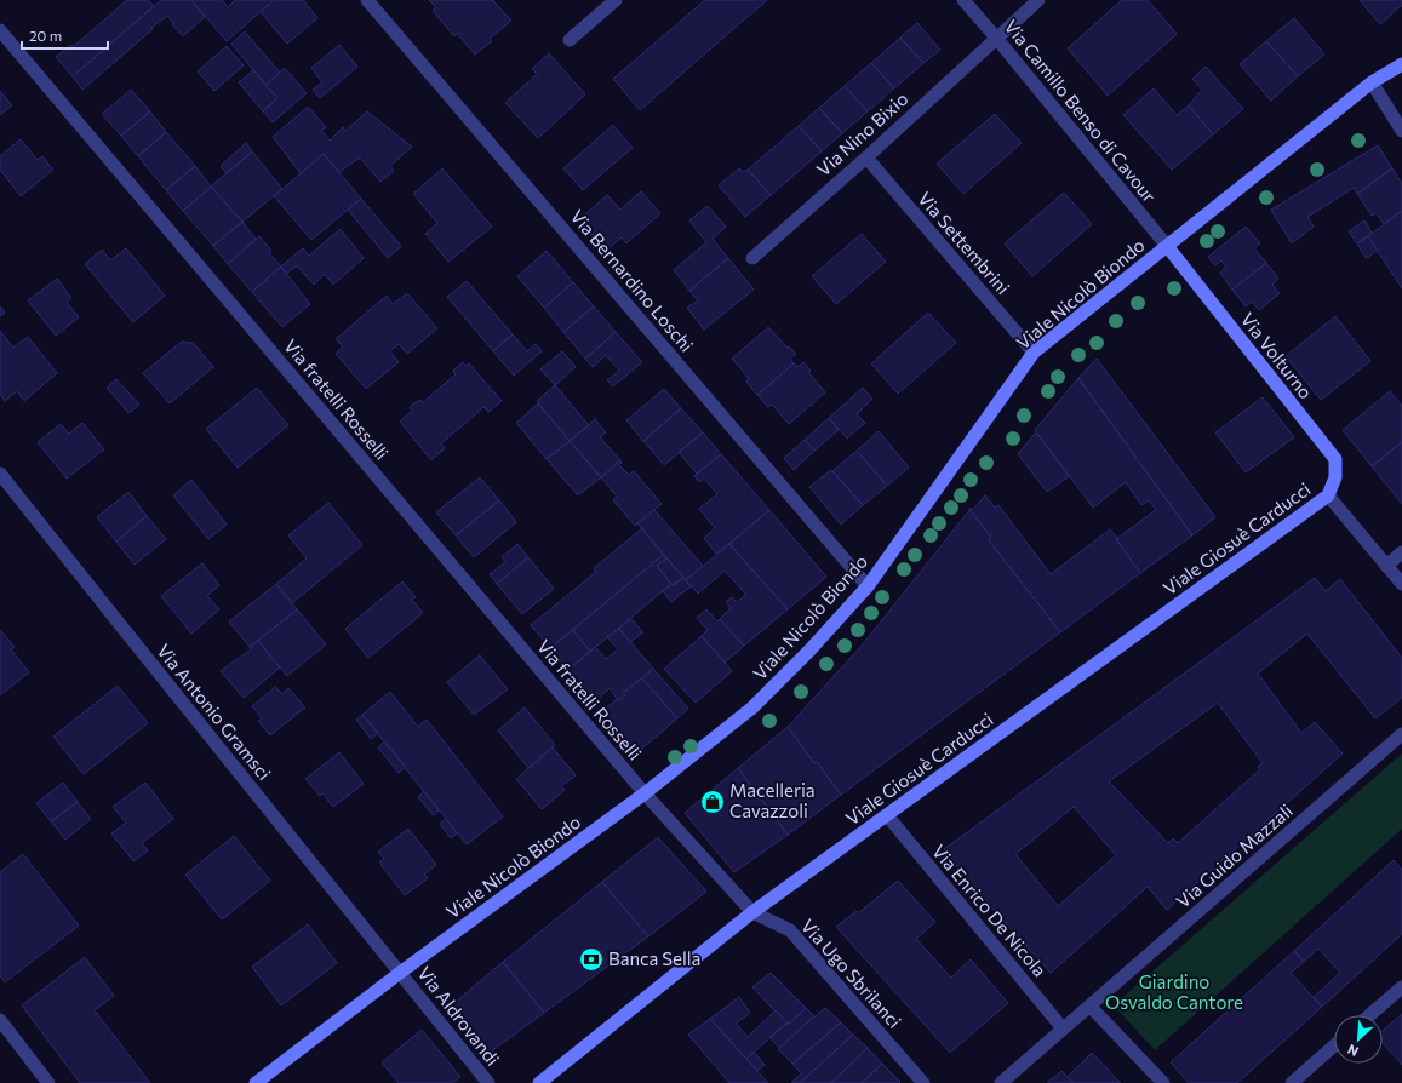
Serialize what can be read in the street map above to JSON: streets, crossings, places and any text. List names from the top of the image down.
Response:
{
  "streets": {
    "main road": ["Viale Nicolò Biondo", "Via Volturno", "Viale Giosuè Carducci"],
    "street": [
      "Via Camillo Benso di Cavour",
      "Via Nino Bixio",
      "Via Settembrini",
      "Via Bernardino Loschi",
      "Via fratelli Rosselli",
      "Via Antonio Gramsci",
      "Via Guido Mazzali",
      "Via Enrico De Nicola",
      "Via Ugo Sbrilanci",
      "Via Aldrovandi"
    ]
  },
  "crossings": [
    ["Via Camillo Benso di Cavour", "Via Nino Bixio"],
    ["Via Camillo Benso di Cavour", "Viale Nicolò Biondo"],
    ["Via Camillo Benso di Cavour", "Via Volturno"],
    ["Via Nino Bixio", "Via Settembrini"],
    ["Via Settembrini", "Viale Nicolò Biondo"],
    ["Via Bernardino Loschi", "Viale Nicolò Biondo"],
    ["Viale Nicolò Biondo", "Via Volturno"],
    ["Viale Nicolò Biondo", "Via fratelli Rosselli"],
    ["Viale Nicolò Biondo", "Via Antonio Gramsci"],
    ["Viale Nicolò Biondo", "Via Ugo Sbrilanci"],
    ["Viale Nicolò Biondo", "Via Aldrovandi"],
    ["Via Volturno", "Viale Giosuè Carducci"],
    ["Via fratelli Rosselli", "Via Ugo Sbrilanci"],
    ["Viale Giosuè Carducci", "Via Enrico De Nicola"],
    ["Viale Giosuè Carducci", "Via Ugo Sbrilanci"],
    ["Via Antonio Gramsci", "Via Aldrovandi"],
    ["Via Guido Mazzali", "Via Enrico De Nicola"]
  ],
  "parks": ["Giardino Osvaldo Cantore"],
  "places": {
    "shop": ["Macelleria Cavazzoli"],
    "bank": ["Banca Sella"]
  },
  "scale_bar": "20 m",
  "north": "bottom left"
}
